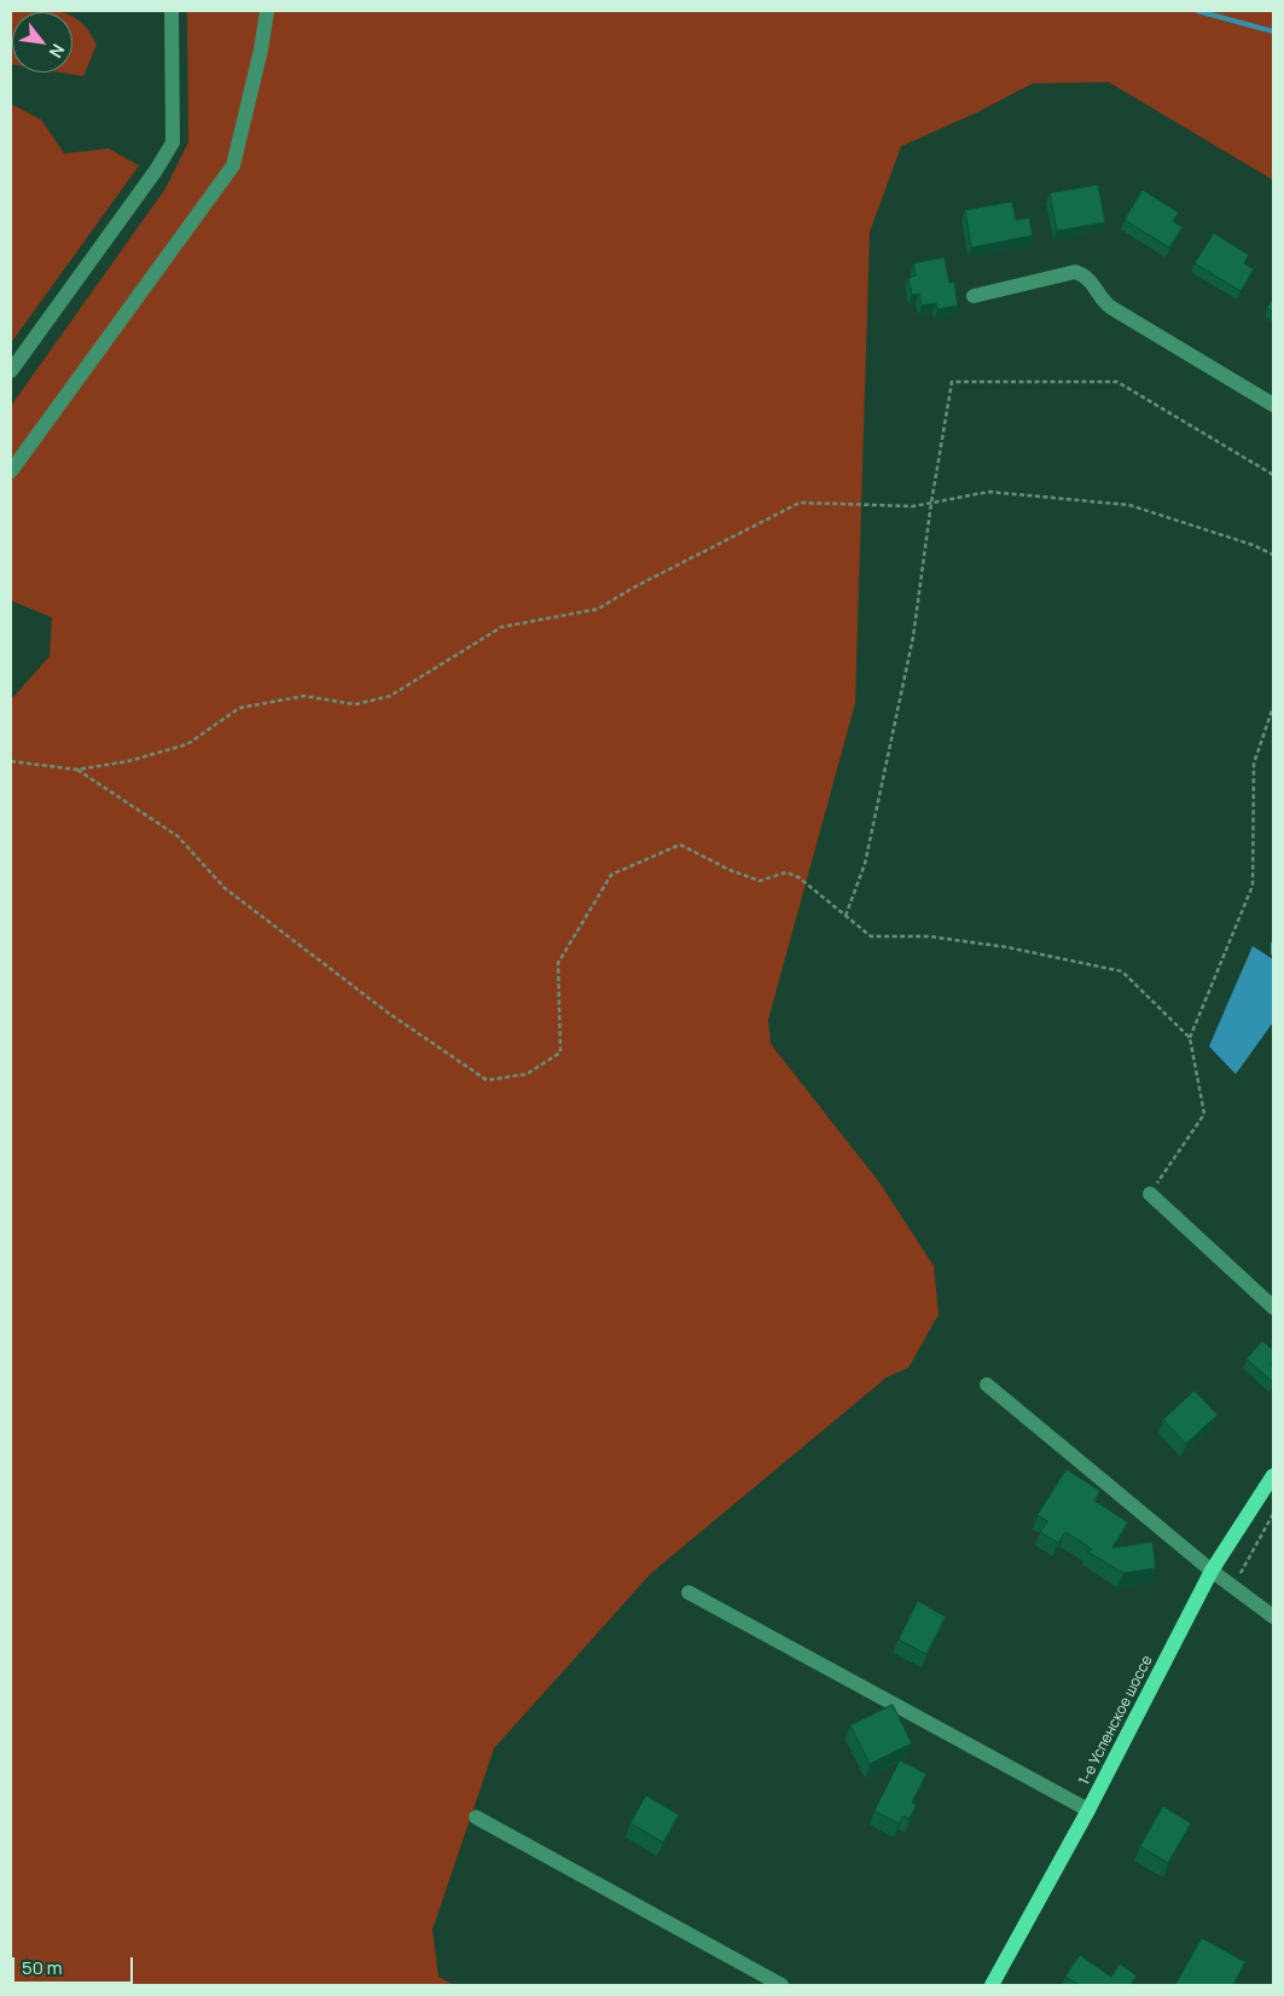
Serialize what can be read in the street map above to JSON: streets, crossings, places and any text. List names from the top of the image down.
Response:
{
  "streets": {
    "main road": ["1-е Успенское шоссе"]
  },
  "scale_bar": "50 m",
  "north": "bottom right"
}
